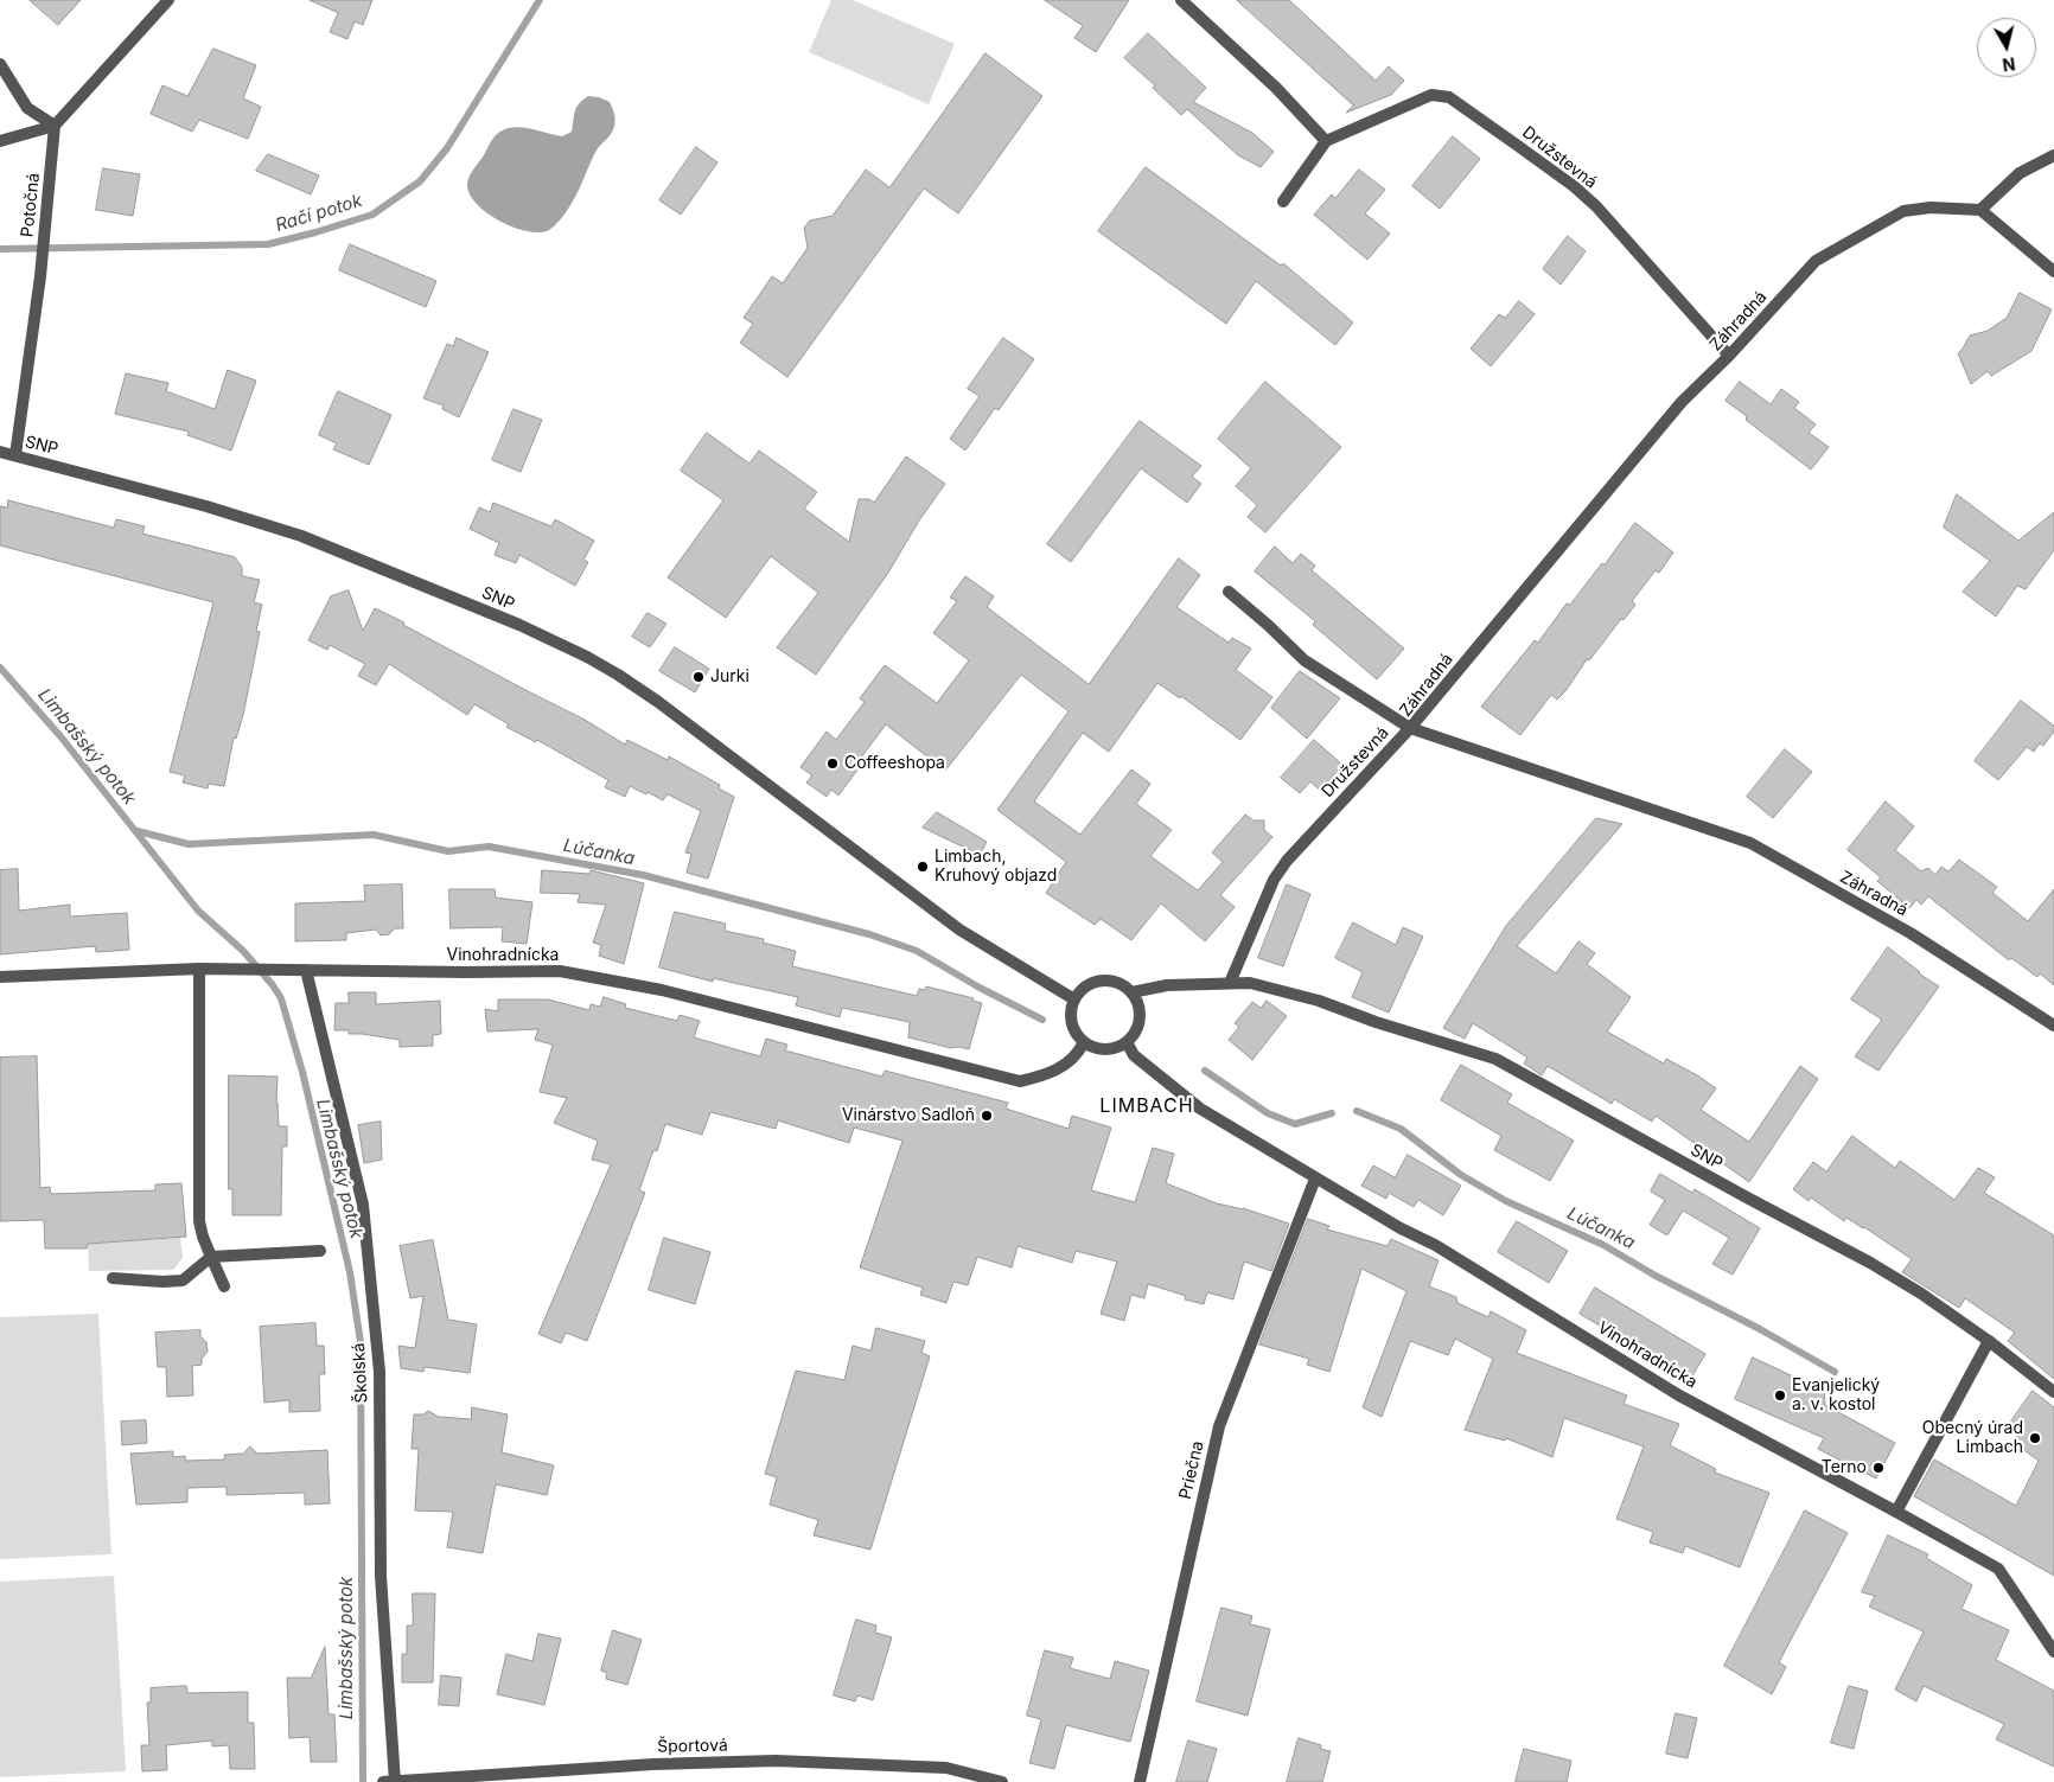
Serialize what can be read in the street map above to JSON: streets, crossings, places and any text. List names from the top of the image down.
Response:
{
  "streets": {
    "street": [
      "Družstevná",
      "Potočná",
      "Záhradná",
      "SNP",
      "Vinohradnícka",
      "Školská",
      "Priečna",
      "Športová"
    ]
  },
  "crossings": [
    ["Družstevná", "Záhradná"],
    ["Družstevná", "SNP"],
    ["Potočná", "SNP"],
    ["SNP", "Vinohradnícka"],
    ["Vinohradnícka", "Školská"],
    ["Vinohradnícka", "Priečna"],
    ["Školská", "Športová"]
  ],
  "districts": ["LIMBACH"],
  "water": ["Račí potok", "Limbašský potok", "Lúčanka"],
  "places": [
    "Jurki",
    "Coffeeshopa",
    "Limbach, Kruhový objazd",
    "Vinárstvo Sadloň",
    "Evanjelický a. v. kostol",
    "Obecný úrad Limbach",
    "Terno"
  ],
  "north": "bottom"
}
